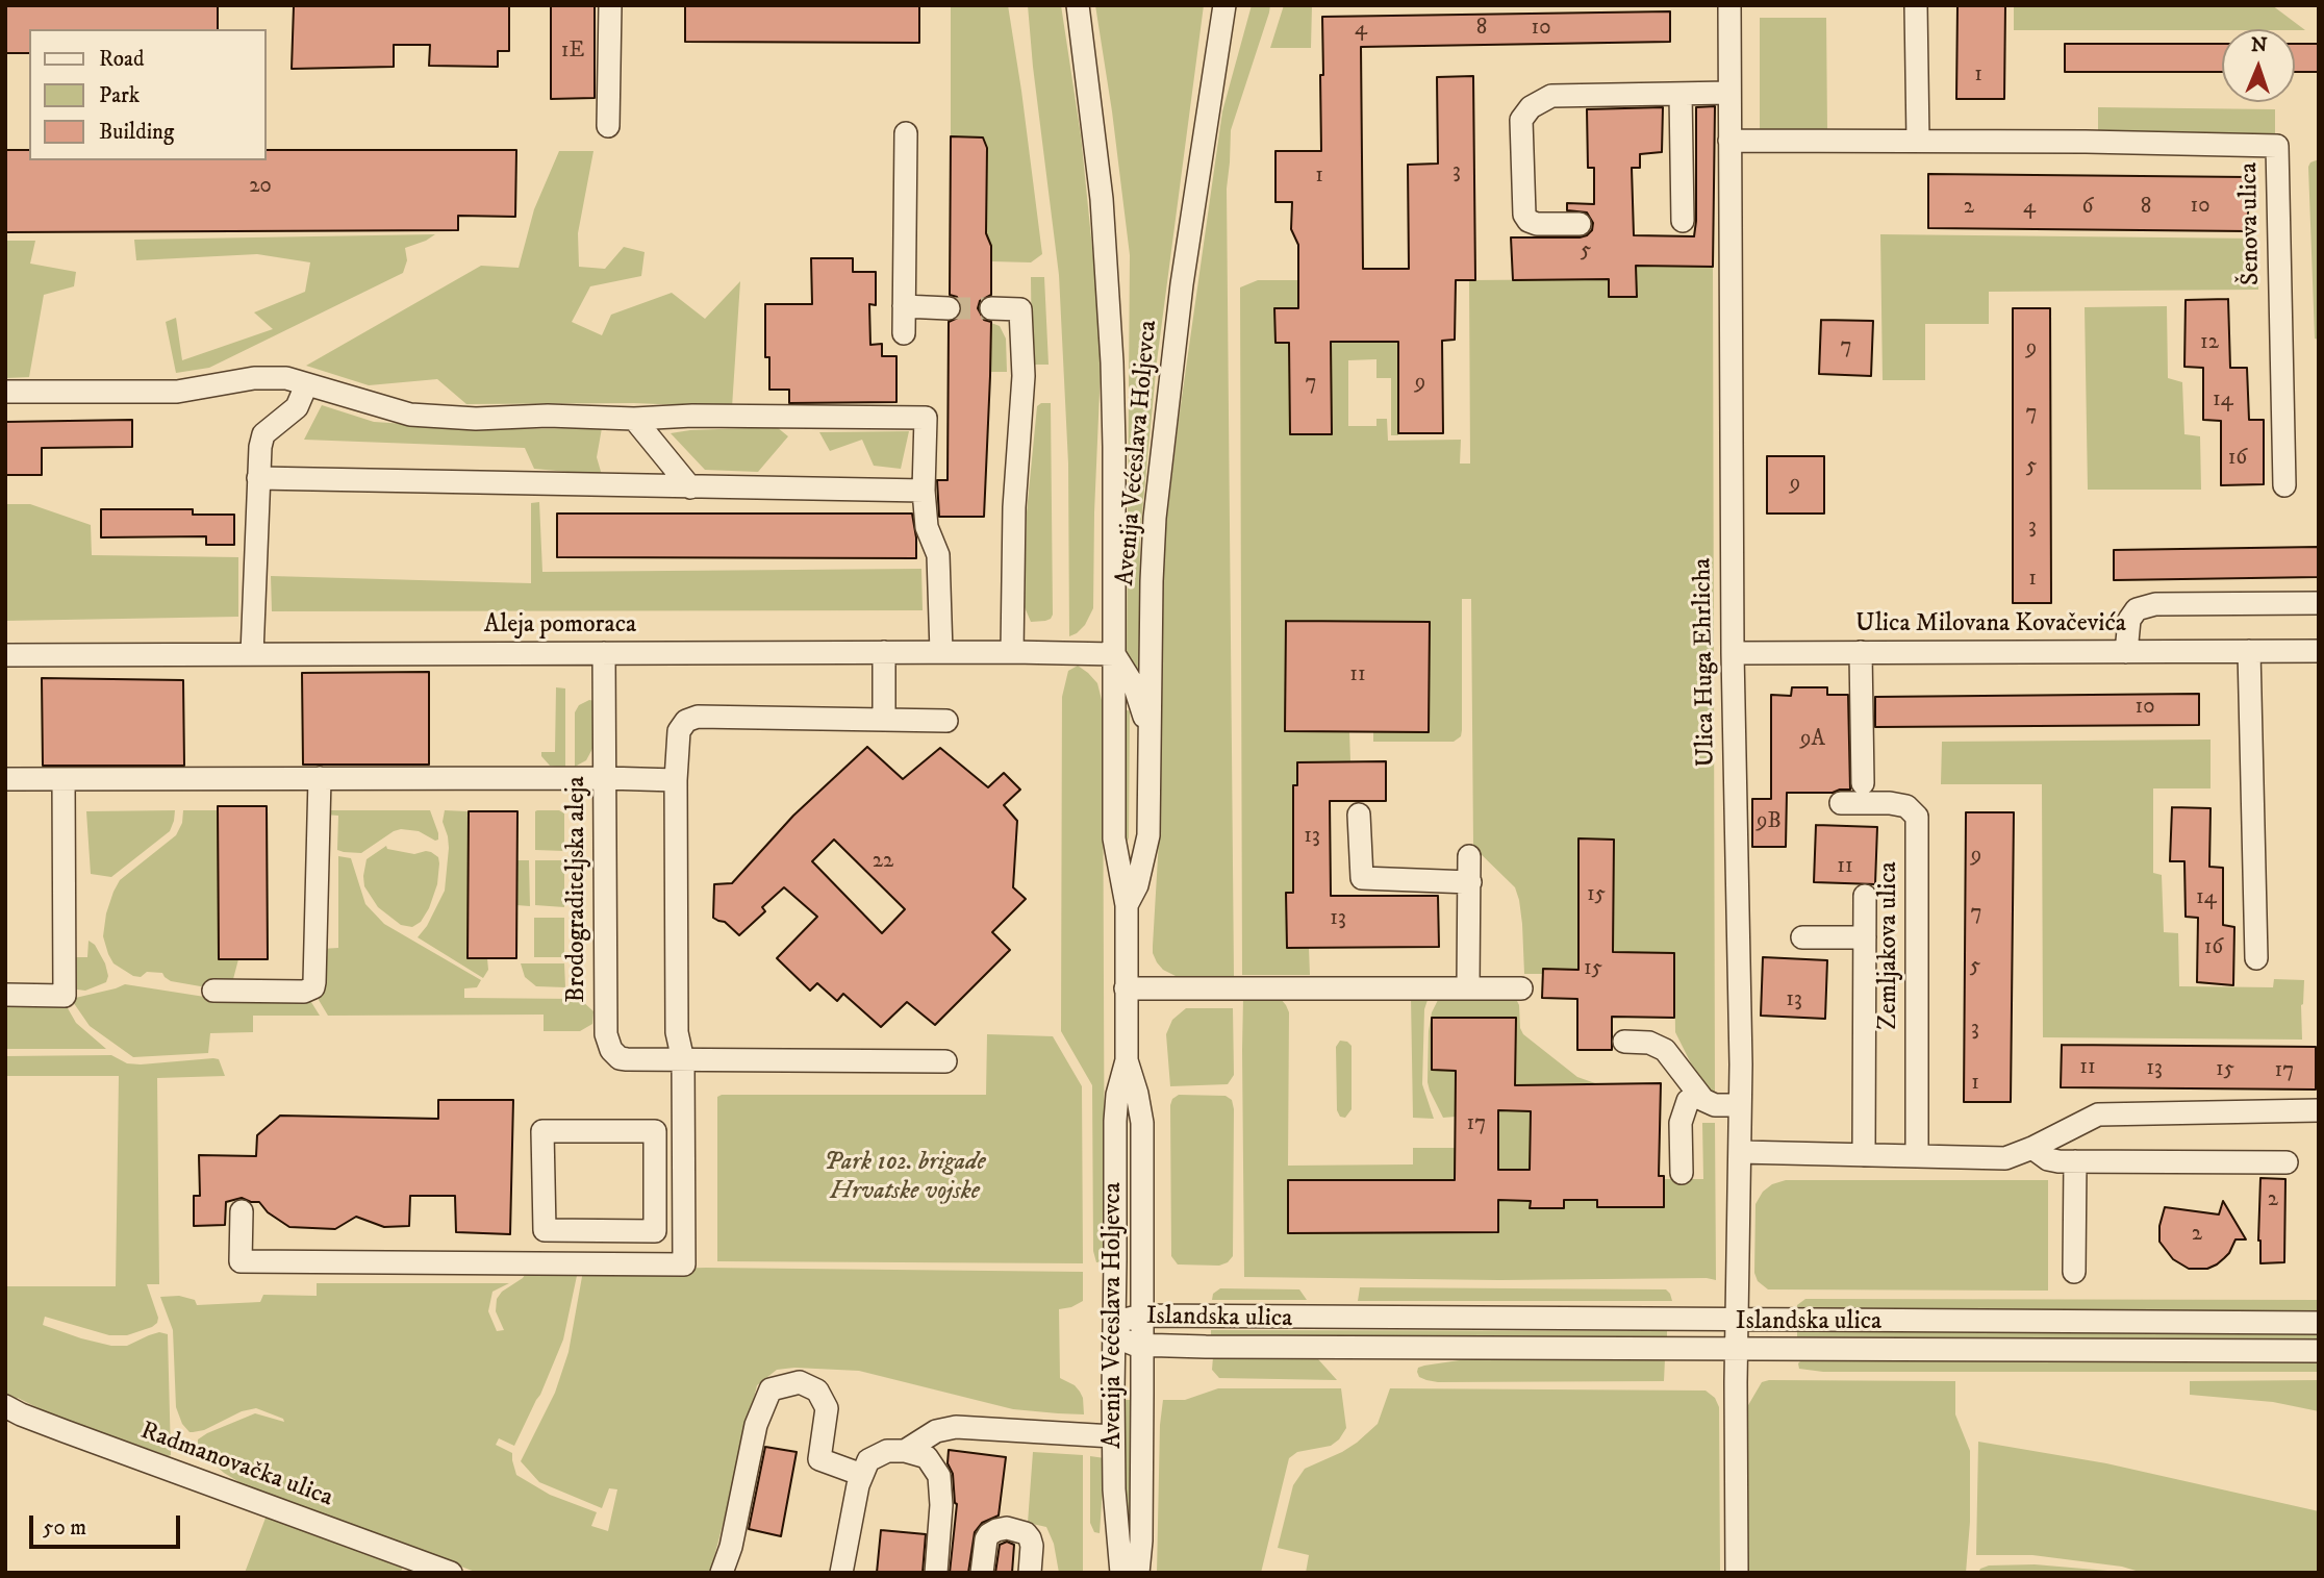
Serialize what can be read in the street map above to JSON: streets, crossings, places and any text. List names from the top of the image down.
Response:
{
  "streets": {
    "street": [
      "Šenova ulica",
      "Avenija Većeslava Holjevca",
      "Ulica Milovana Kovačevića",
      "Aleja pomoraca",
      "Ulica Huga Ehrlicha",
      "Brodograditeljska aleja",
      "Zemljakova ulica",
      "Islandska ulica",
      "Radmanovačka ulica"
    ]
  },
  "crossings": [
    ["Šenova ulica", "Ulica Huga Ehrlicha"],
    ["Avenija Većeslava Holjevca", "Aleja pomoraca"],
    ["Avenija Većeslava Holjevca", "Islandska ulica"],
    ["Ulica Milovana Kovačevića", "Ulica Huga Ehrlicha"],
    ["Aleja pomoraca", "Brodograditeljska aleja"],
    ["Ulica Huga Ehrlicha", "Islandska ulica"]
  ],
  "parks": ["Park 102. brigade Hrvatske vojske"],
  "house_numbers": [
    "8",
    "10",
    "4",
    "1E",
    "1",
    "3",
    "1",
    "20",
    "10",
    "2",
    "4",
    "6",
    "8",
    "5",
    "12",
    "7",
    "9",
    "7",
    "9",
    "14",
    "7",
    "16",
    "5",
    "9",
    "3",
    "1",
    "11",
    "10",
    "9A",
    "9B",
    "13",
    "9",
    "22",
    "11",
    "15",
    "14",
    "7",
    "13",
    "16",
    "5",
    "15",
    "13",
    "3",
    "11",
    "13",
    "15",
    "17",
    "1",
    "17",
    "2",
    "2"
  ],
  "legend": ["Road", "Park", "Building"],
  "scale_bar": "50 m",
  "north": "top"
}
